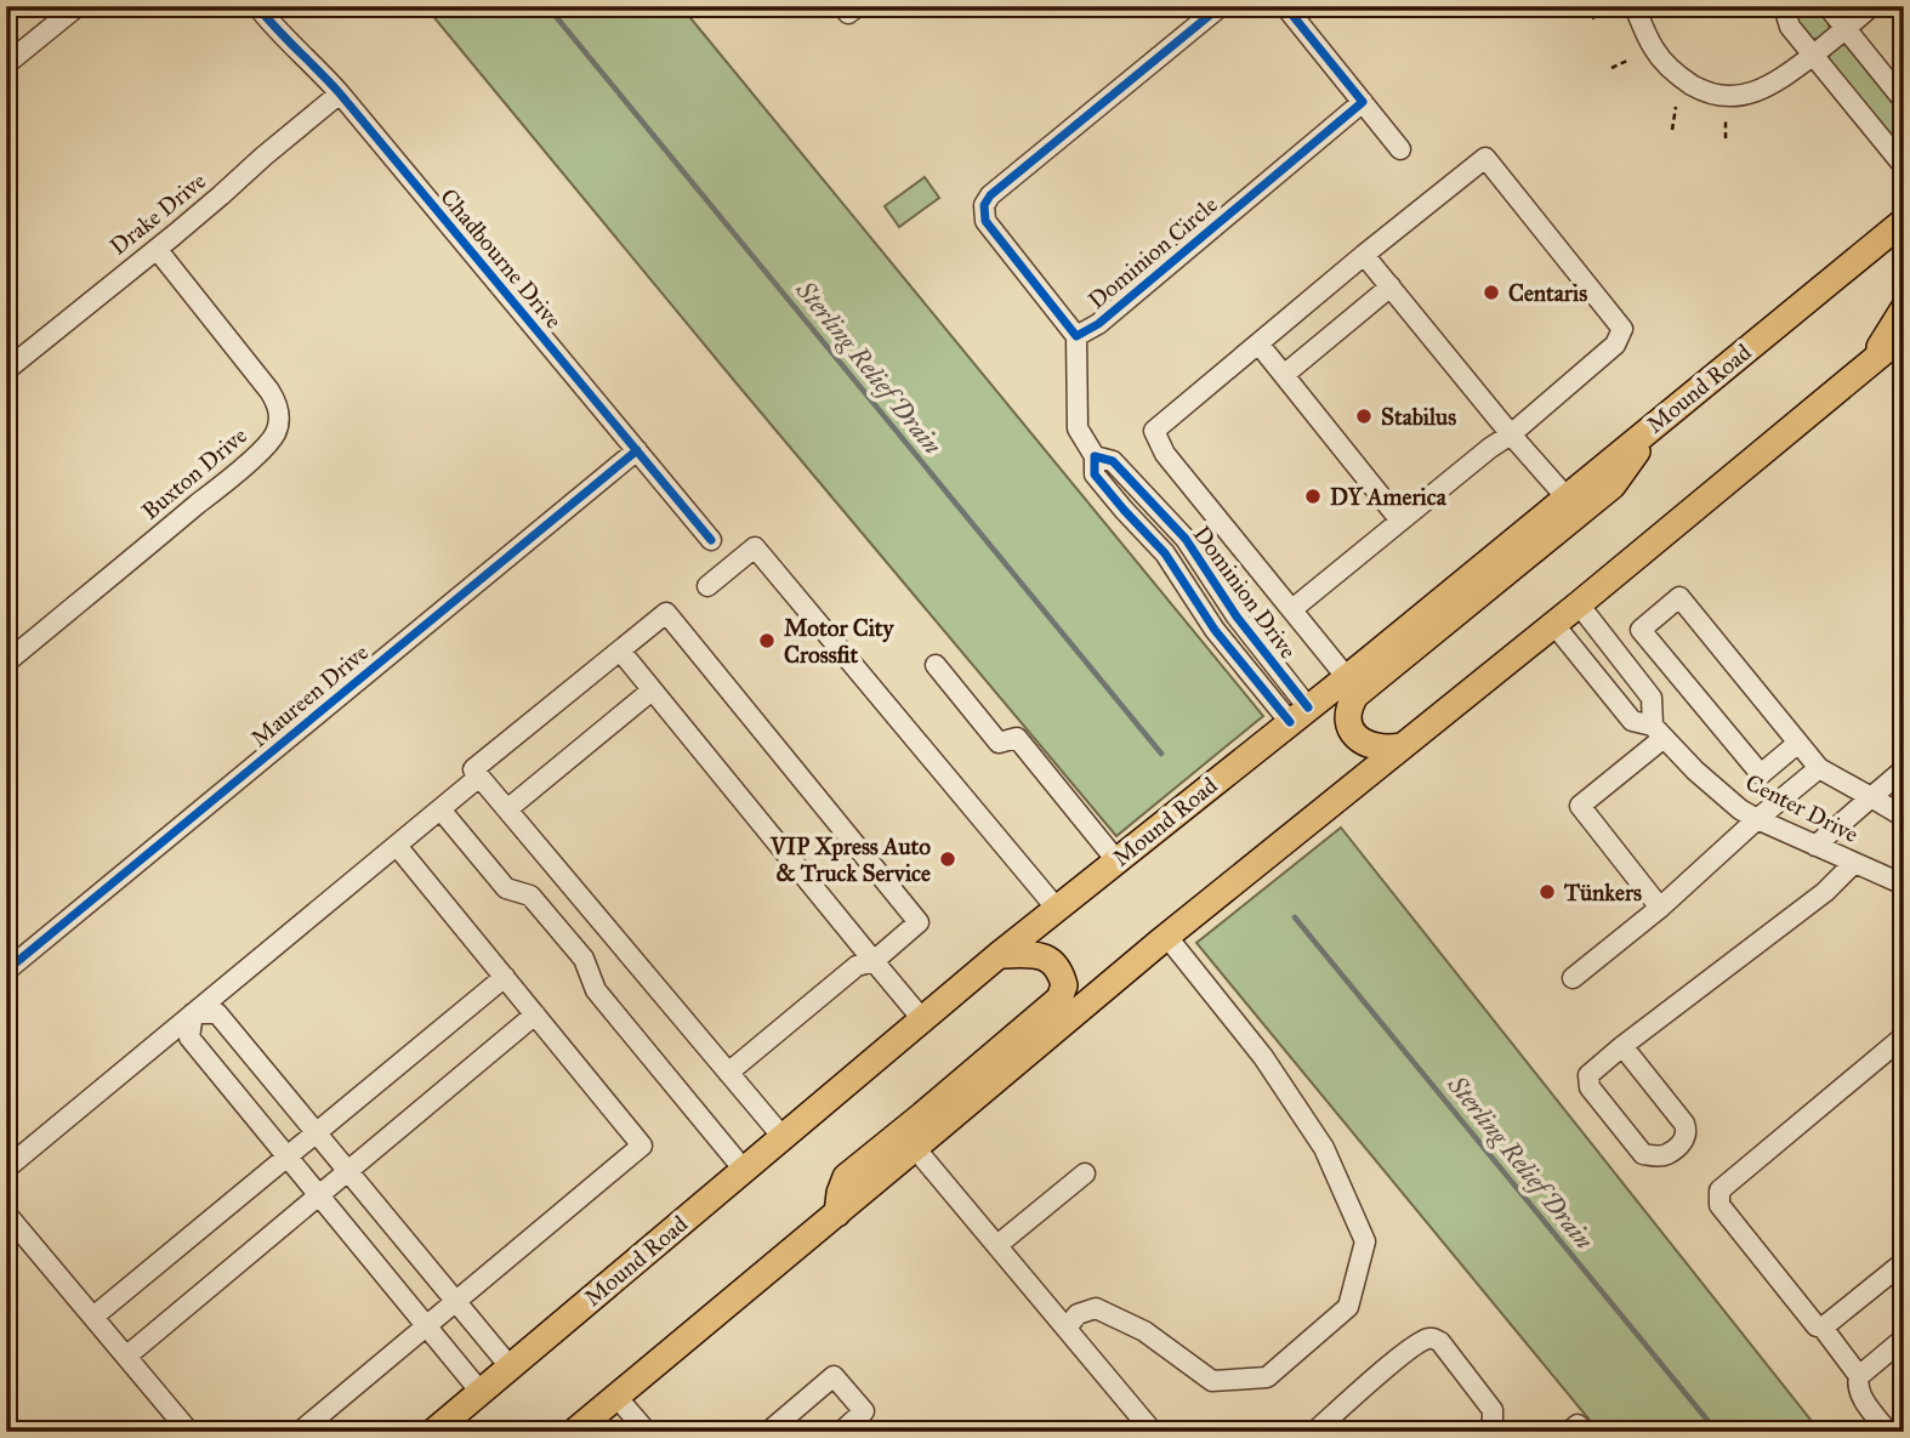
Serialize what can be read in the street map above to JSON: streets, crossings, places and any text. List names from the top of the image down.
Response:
{
  "streets": {
    "main road": ["Mound Road"],
    "street": [
      "Drake Drive",
      "Dominion Circle",
      "Chadbourne Drive",
      "Buxton Drive",
      "Dominion Drive",
      "Maureen Drive",
      "Center Drive"
    ]
  },
  "crossings": [
    ["Drake Drive", "Chadbourne Drive"],
    ["Drake Drive", "Buxton Drive"],
    ["Dominion Circle", "Dominion Drive"],
    ["Chadbourne Drive", "Maureen Drive"],
    ["Mound Road", "Dominion Drive"]
  ],
  "water": ["Sterling Relief Drain"],
  "places": [
    "Centaris",
    "Stabilus",
    "DY America",
    "Motor City Crossfit",
    "VIP Xpress Auto & Truck Service",
    "Tünkers"
  ]
}
